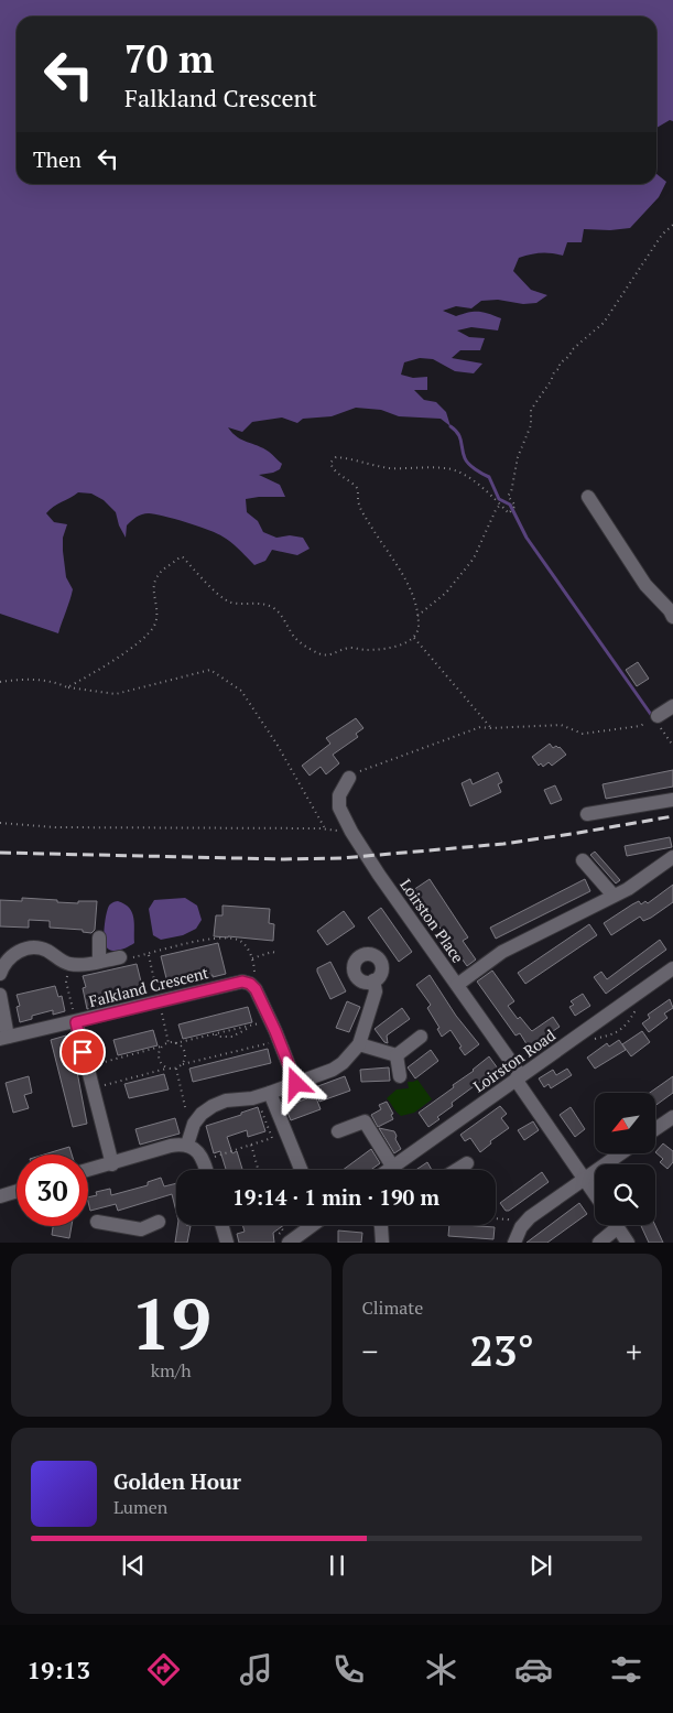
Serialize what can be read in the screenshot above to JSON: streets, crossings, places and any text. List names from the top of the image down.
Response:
{
  "streets": {
    "street": ["Loirston Place", "Falkland Crescent", "Loirston Road"]
  },
  "crossings": [
    ["Loirston Place", "Loirston Road"]
  ],
  "north": "bottom left",
  "page": {
    "turn": ["70 m", "Falkland Crescent"],
    "then": "Then",
    "limit": "30",
    "trip": "19:14 · 1 min · 190 m",
    "tile": [
      ["19", "km/h"],
      "Climate"
    ],
    "heat": ["−", "23°", "+"],
    "song": ["Golden Hour", "Lumen"],
    "tabs": "19:13"
  }
}
